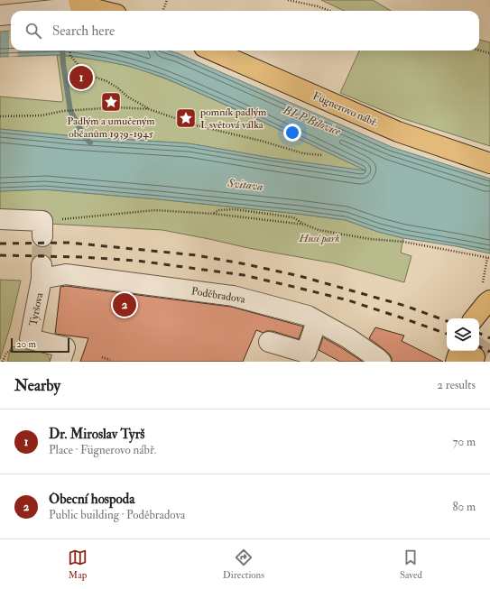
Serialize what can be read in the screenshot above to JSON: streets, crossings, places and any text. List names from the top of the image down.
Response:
{
  "streets": {
    "main road": ["Fügnerovo nábř."],
    "street": ["Poděbradova", "Tyršova"]
  },
  "crossings": [
    ["Poděbradova", "Tyršova"]
  ],
  "water": ["BLP Bílovice", "Svitava"],
  "parks": ["Husí park"],
  "places": {
    "place": ["Padlým a umučeným občanům 1939-1945", "pomník padlým I. světová válka"]
  },
  "scale_bar": "20 m",
  "page": {
    "search": "Search here",
    "pins": ["1", "2"],
    "scale": "20 m",
    "heading": ["Nearby", "2 results"],
    "list": [
      {
        "mark": "1",
        "name": "Dr. Miroslav Tyrš",
        "note": "Place · Fügnerovo nábř.",
        "value": "70 m"
      },
      {
        "mark": "2",
        "name": "Obecní hospoda",
        "note": "Public building · Poděbradova",
        "value": "80 m"
      }
    ],
    "nav": ["Map", "Directions", "Saved"]
  }
}
